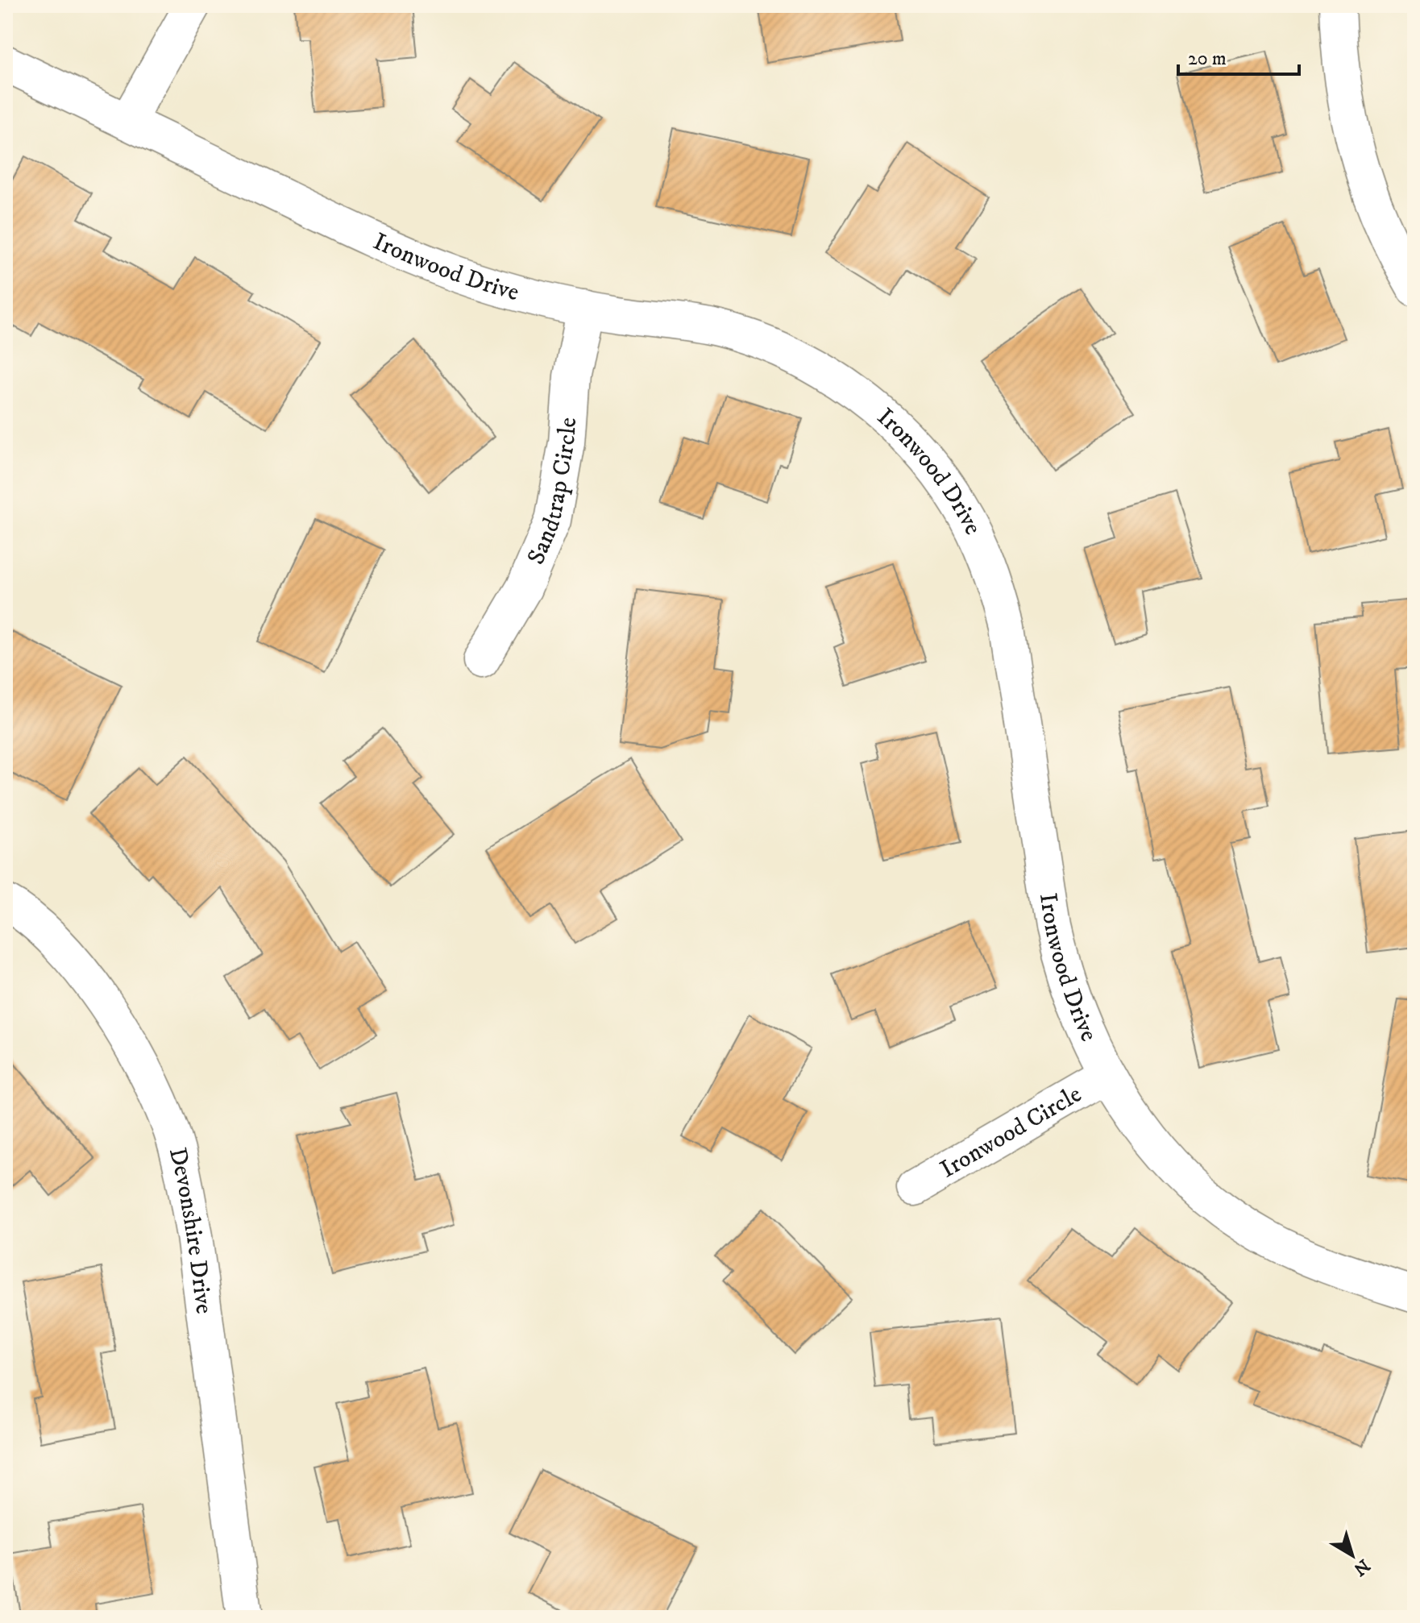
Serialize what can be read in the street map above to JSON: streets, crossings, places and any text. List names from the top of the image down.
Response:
{
  "streets": {
    "street": [
      "Ironwood Drive",
      "Sandtrap Circle",
      "Ironwood Circle",
      "Devonshire Drive"
    ]
  },
  "crossings": [
    ["Ironwood Drive", "Sandtrap Circle"],
    ["Ironwood Drive", "Ironwood Circle"]
  ],
  "scale_bar": "20 m",
  "north": "bottom right"
}
